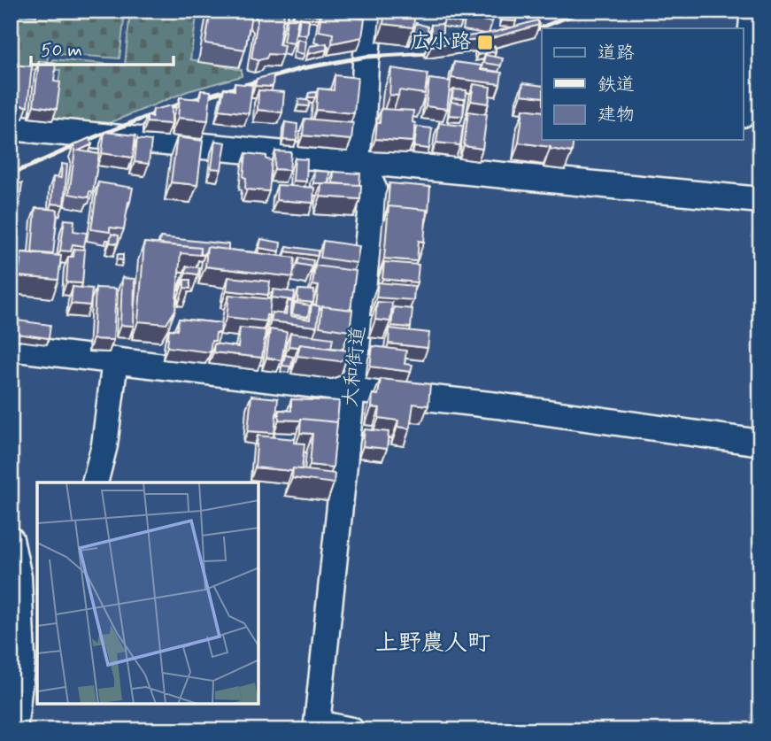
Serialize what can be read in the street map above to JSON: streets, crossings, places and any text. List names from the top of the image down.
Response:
{
  "streets": {
    "street": ["大和街道"]
  },
  "districts": ["上野農人町"],
  "places": {
    "transit": ["広小路"]
  },
  "legend": ["道路", "鉄道", "建物"],
  "scale_bar": "50 m"
}
